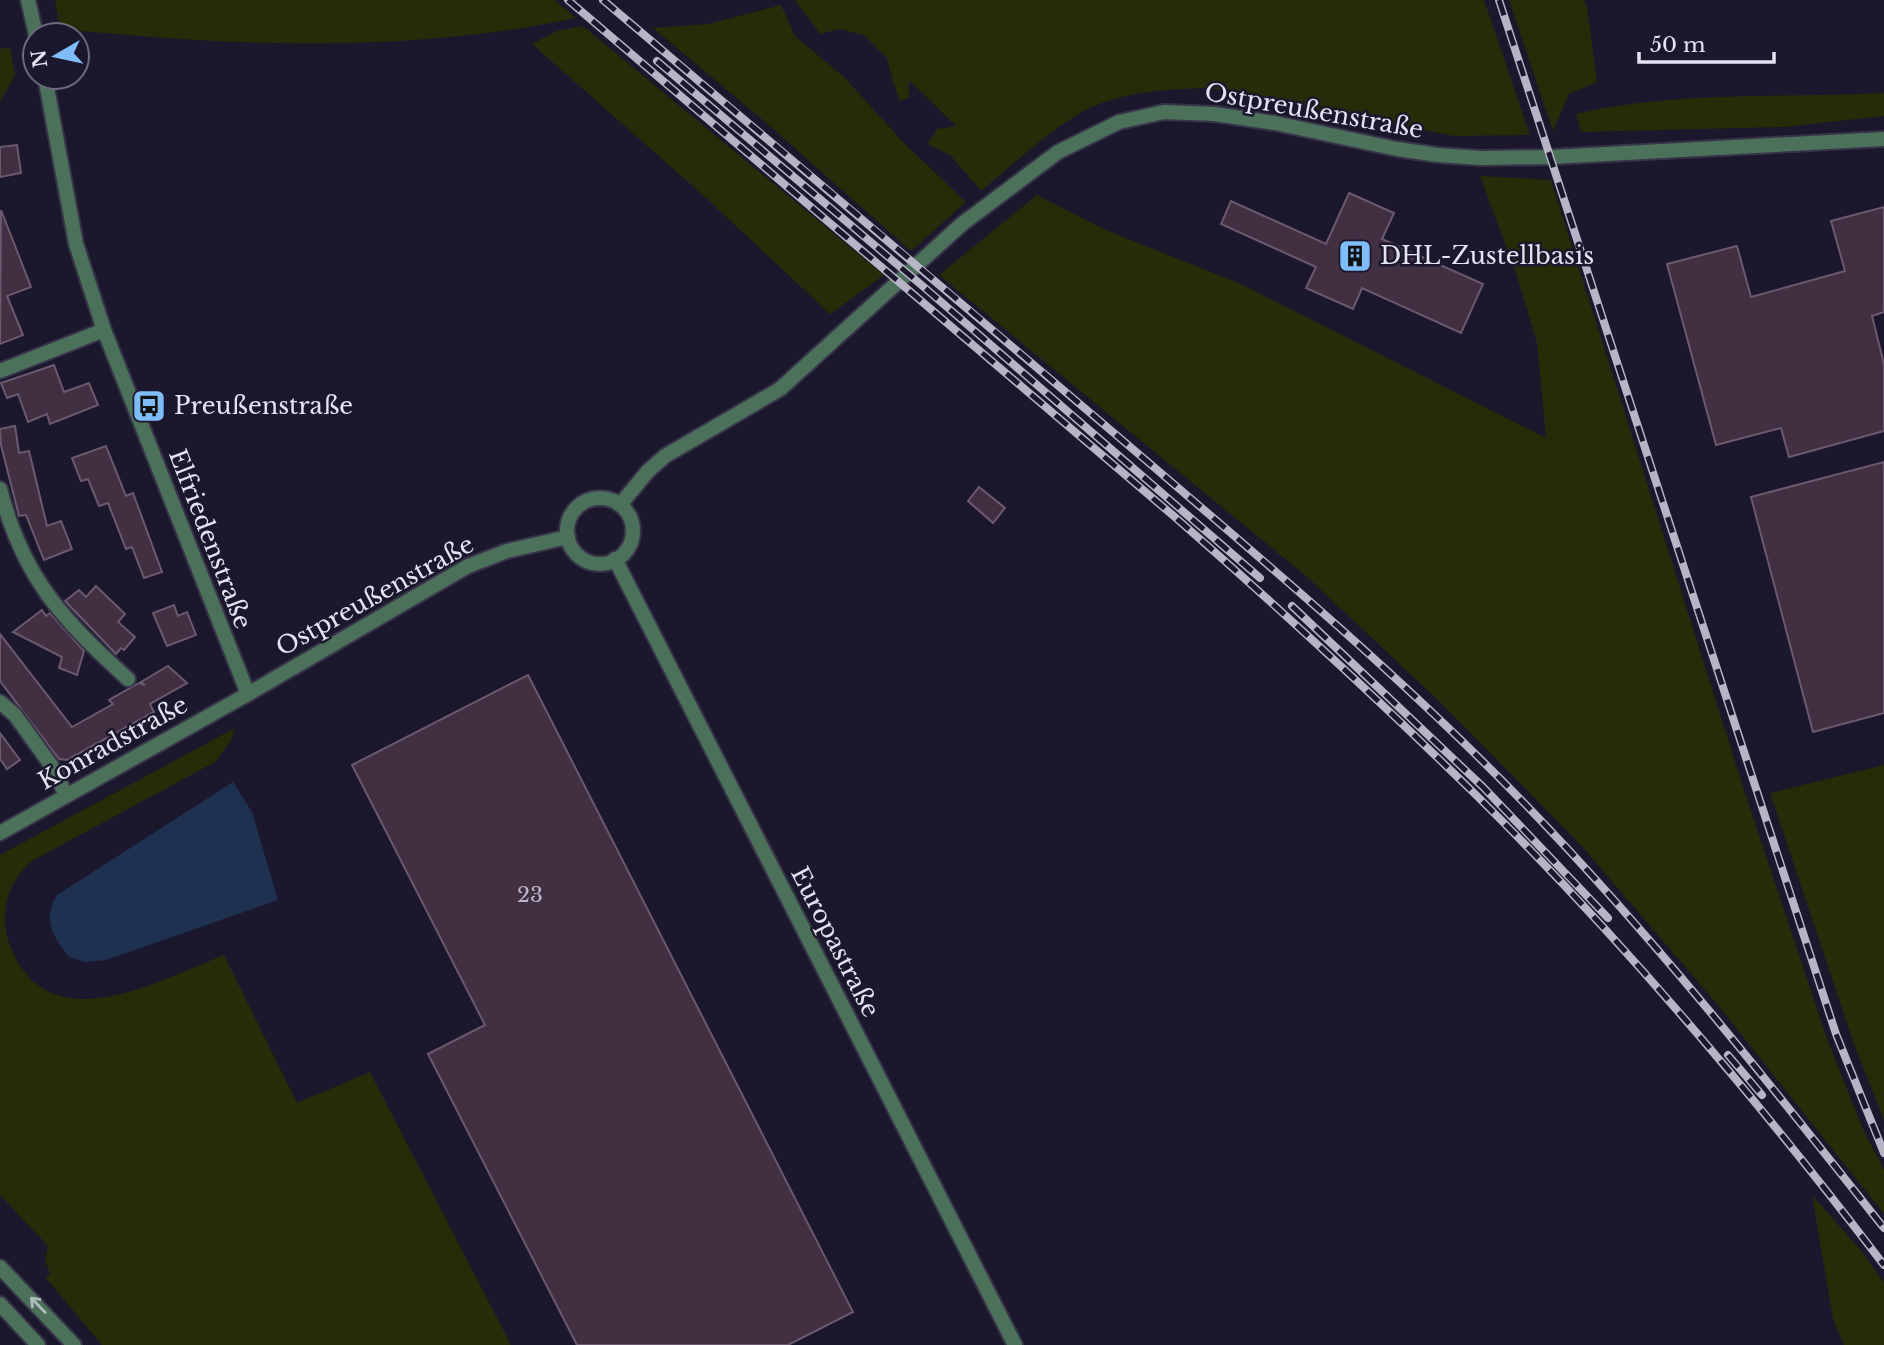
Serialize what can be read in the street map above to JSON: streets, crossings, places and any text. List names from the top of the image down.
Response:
{
  "streets": {
    "street": [
      "Ostpreußenstraße",
      "Elfriedenstraße",
      "Konradstraße",
      "Europastraße"
    ]
  },
  "crossings": [
    ["Ostpreußenstraße", "Elfriedenstraße"],
    ["Ostpreußenstraße", "Konradstraße"],
    ["Ostpreußenstraße", "Europastraße"],
    ["Elfriedenstraße", "Konradstraße"]
  ],
  "places": {
    "building": ["DHL-Zustellbasis"],
    "bus stop": ["Preußenstraße"]
  },
  "house_numbers": ["23"],
  "scale_bar": "50 m",
  "north": "left"
}
